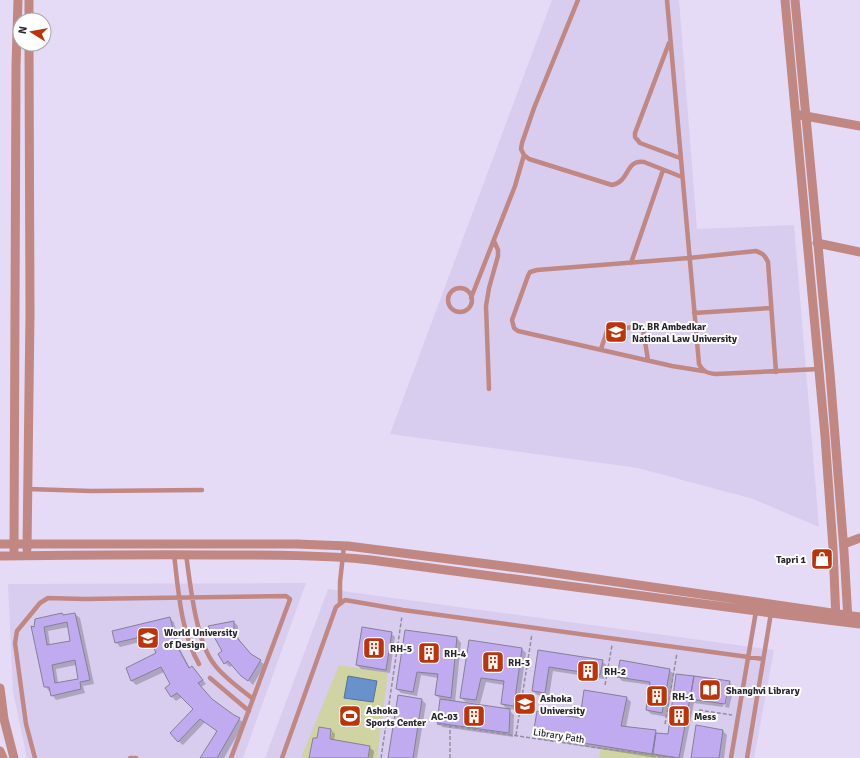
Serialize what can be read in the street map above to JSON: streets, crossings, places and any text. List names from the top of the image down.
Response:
{
  "streets": {
    "path": ["Library Path"]
  },
  "places": {
    "school or university": ["Dr. BR Ambedkar National Law University", "World University of Design", "Ashoka University"],
    "shop": ["Tapri 1"],
    "building": [
      "RH-5",
      "RH-4",
      "RH-3",
      "RH-2",
      "RH-1",
      "AC-03",
      "Mess"
    ],
    "library": ["Shanghvi Library"],
    "sports": ["Ashoka Sports Center"]
  },
  "north": "left"
}
